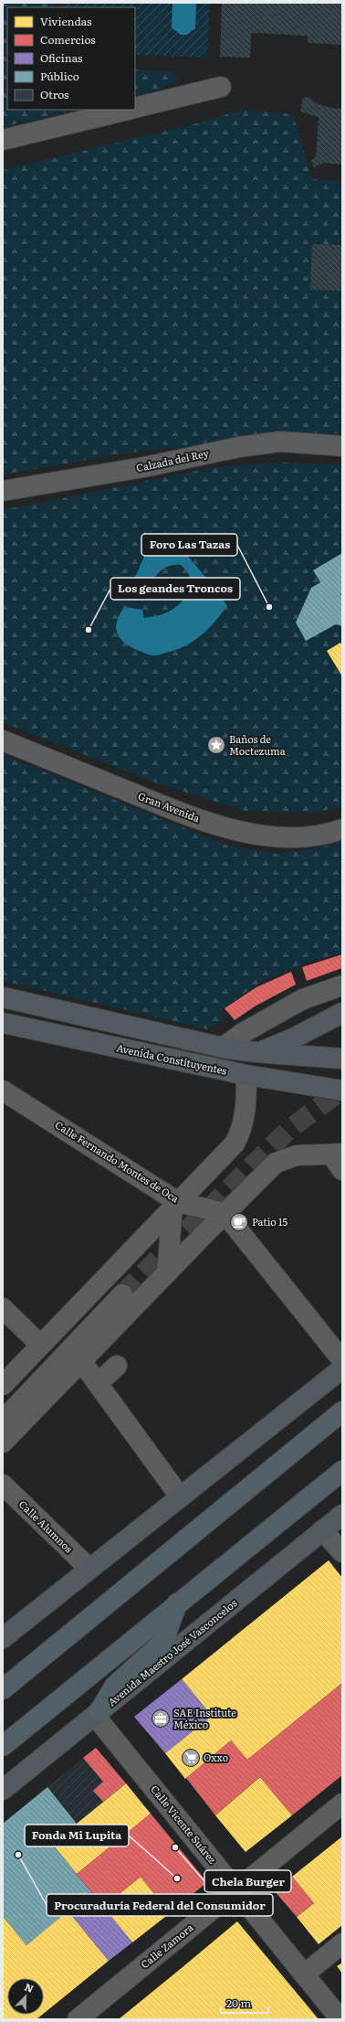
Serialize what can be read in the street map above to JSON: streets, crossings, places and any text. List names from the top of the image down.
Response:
{
  "streets": {
    "main road": ["Avenida Constituyentes", "Avenida Maestro José Vasconcelos"],
    "street": [
      "Calzada del Rey",
      "Gran Avenida",
      "Calle Fernando Montes de Oca",
      "Calle Alumnos",
      "Calle Vicente Suárez",
      "Calle Zamora"
    ]
  },
  "crossings": [
    ["Avenida Maestro José Vasconcelos", "Calle Vicente Suárez"],
    ["Calle Vicente Suárez", "Calle Zamora"]
  ],
  "places": {
    "other": [
      "Foro Las Tazas",
      "Los geandes Troncos",
      "Chela Burger",
      "Procuraduría Federal del Consumidor",
      "Fonda Mi Lupita"
    ],
    "place": ["Baños de Moctezuma"],
    "cafe": ["Patio 15"],
    "office": ["SAE Institute México"],
    "supermarket": ["Oxxo"]
  },
  "legend": [
    "Viviendas",
    "Comercios",
    "Oficinas",
    "Público",
    "Otros"
  ],
  "scale_bar": "20 m",
  "north": "top right"
}
